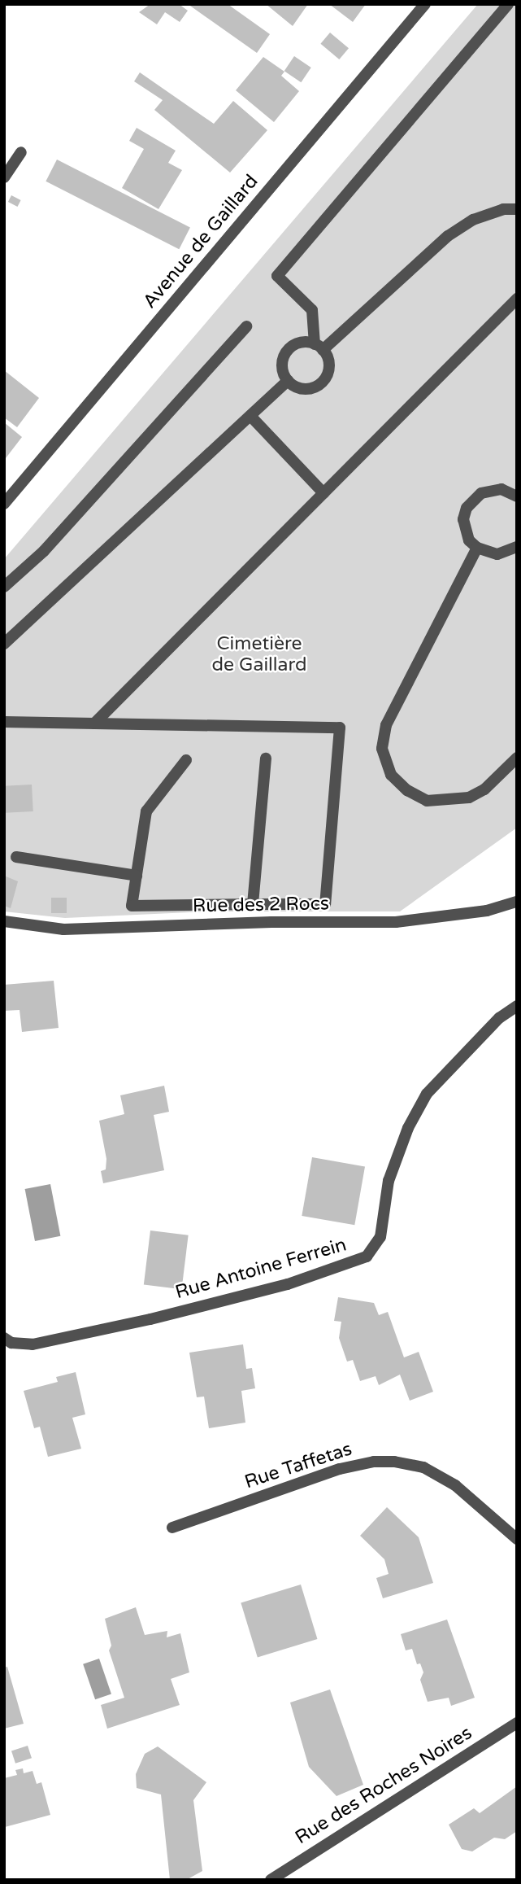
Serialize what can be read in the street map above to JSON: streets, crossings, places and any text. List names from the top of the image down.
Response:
{
  "streets": {
    "street": [
      "Avenue de Gaillard",
      "Rue des 2 Rocs",
      "Rue Antoine Ferrein",
      "Rue Taffetas",
      "Rue des Roches Noires"
    ]
  },
  "parks": ["Cimetière de Gaillard"]
}
